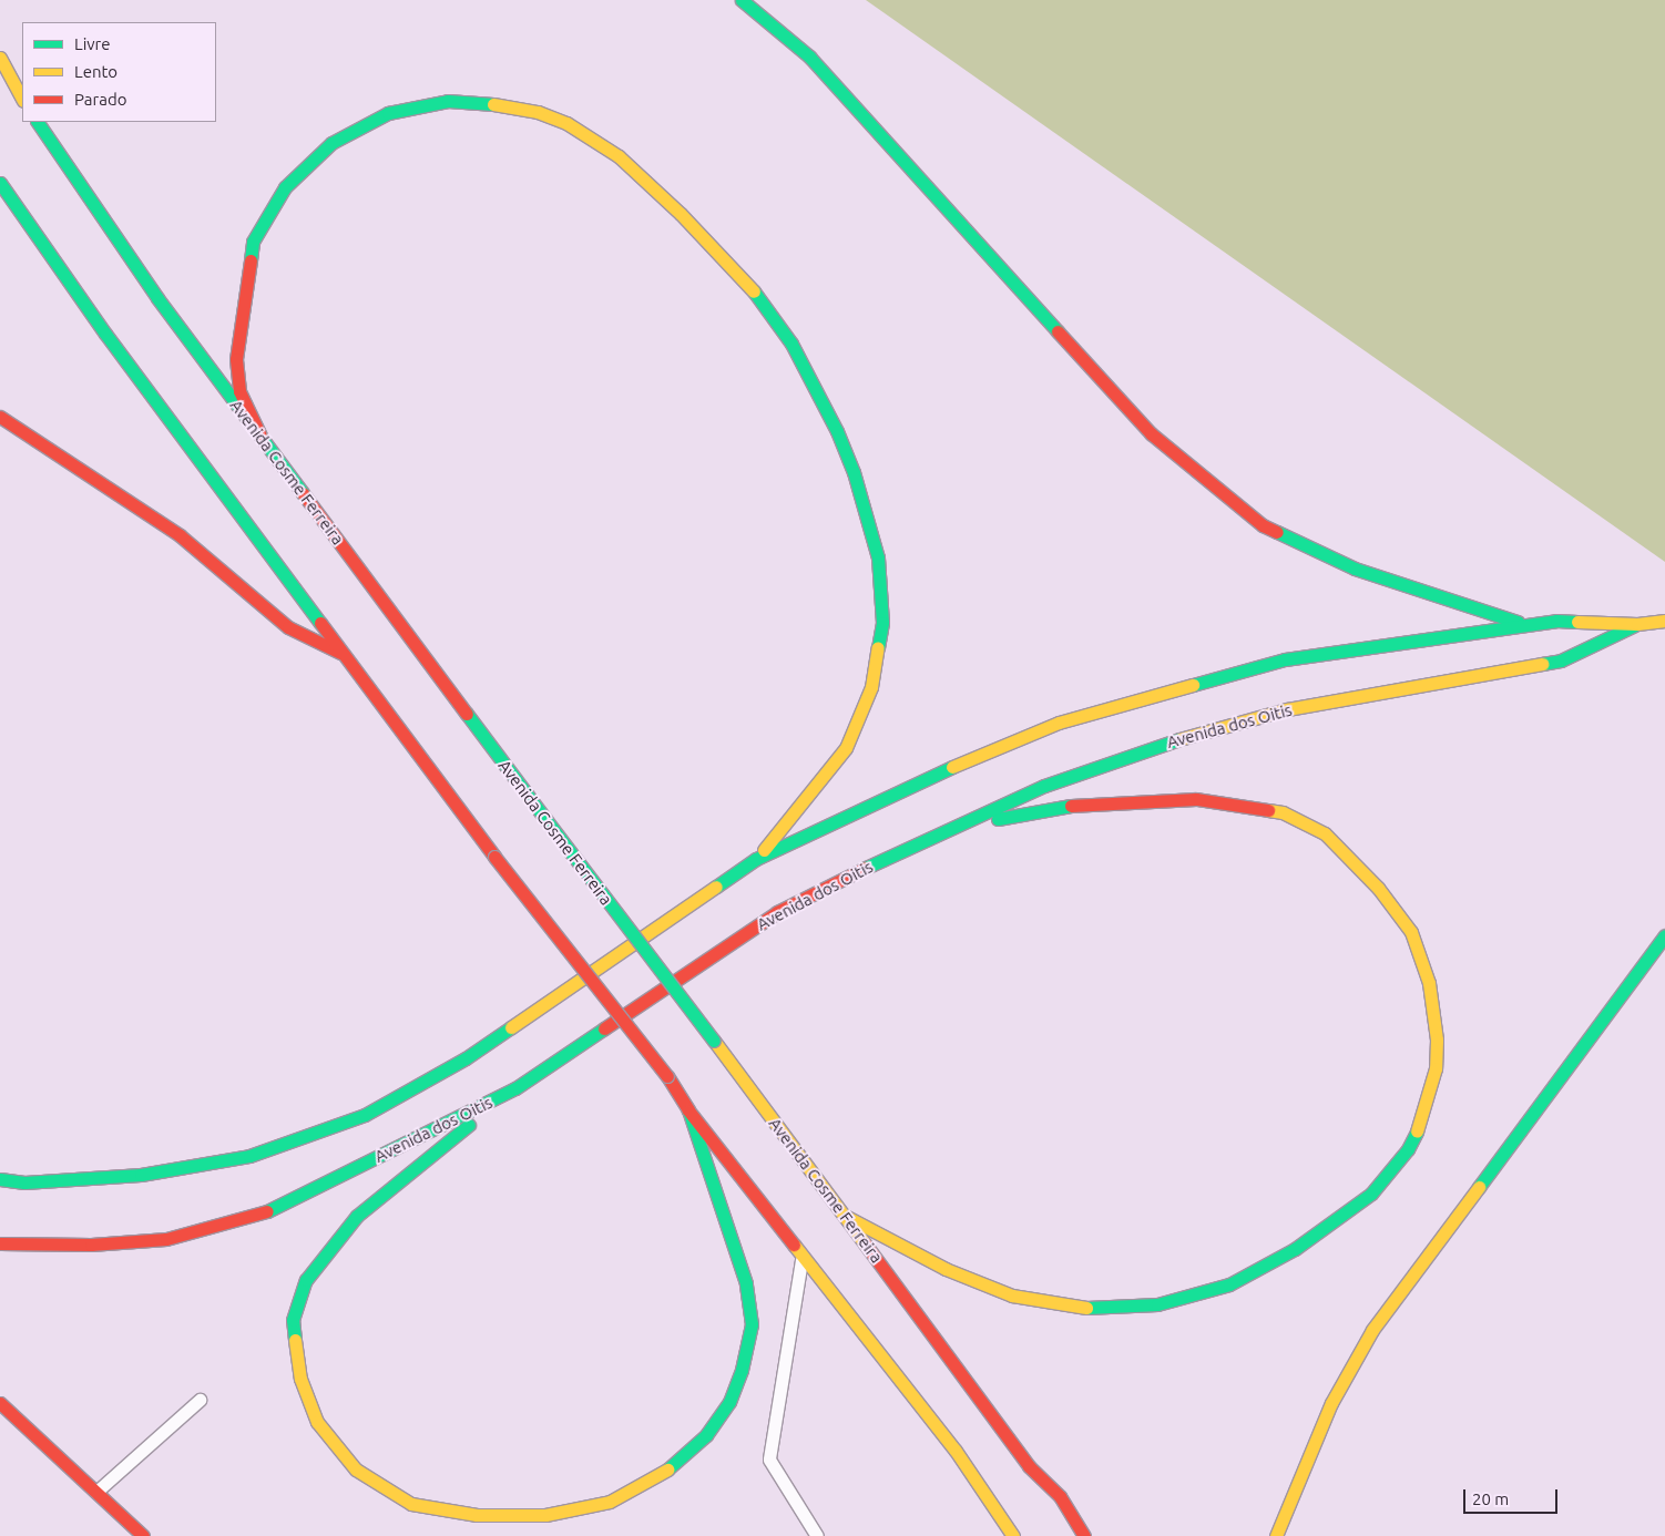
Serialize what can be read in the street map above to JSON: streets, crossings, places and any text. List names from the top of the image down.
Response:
{
  "streets": {
    "main road": ["Avenida Cosme Ferreira", "Avenida dos Oitis"]
  },
  "legend": ["Livre", "Lento", "Parado"],
  "scale_bar": "20 m"
}
